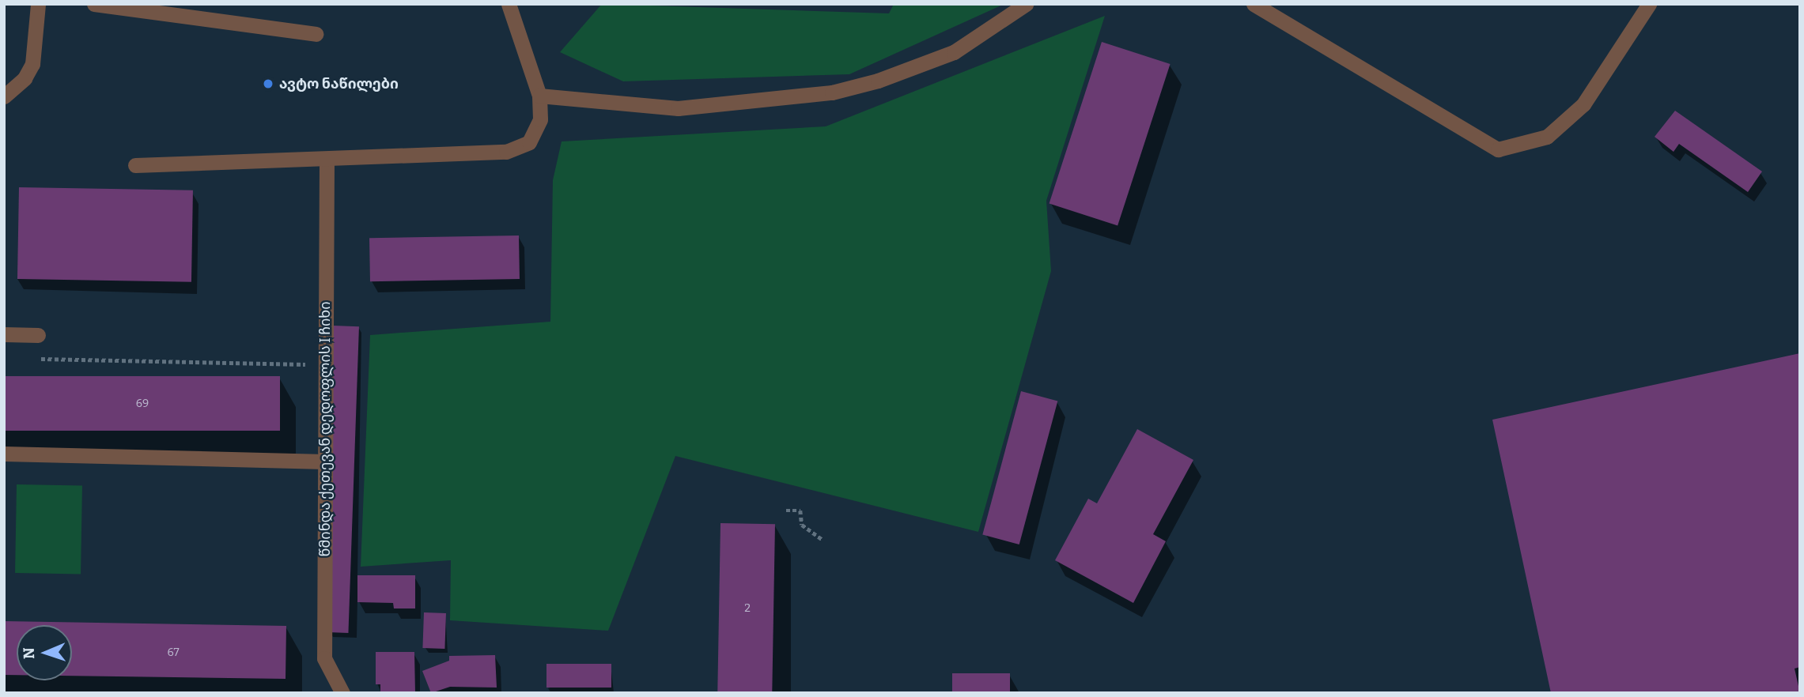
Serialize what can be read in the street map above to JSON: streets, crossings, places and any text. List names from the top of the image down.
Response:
{
  "streets": {
    "street": ["წმინდა ქეთევან დედოფლის I ჩიხი"]
  },
  "places": ["ავტო ნაწილები"],
  "house_numbers": ["69", "2", "67"],
  "north": "left"
}
